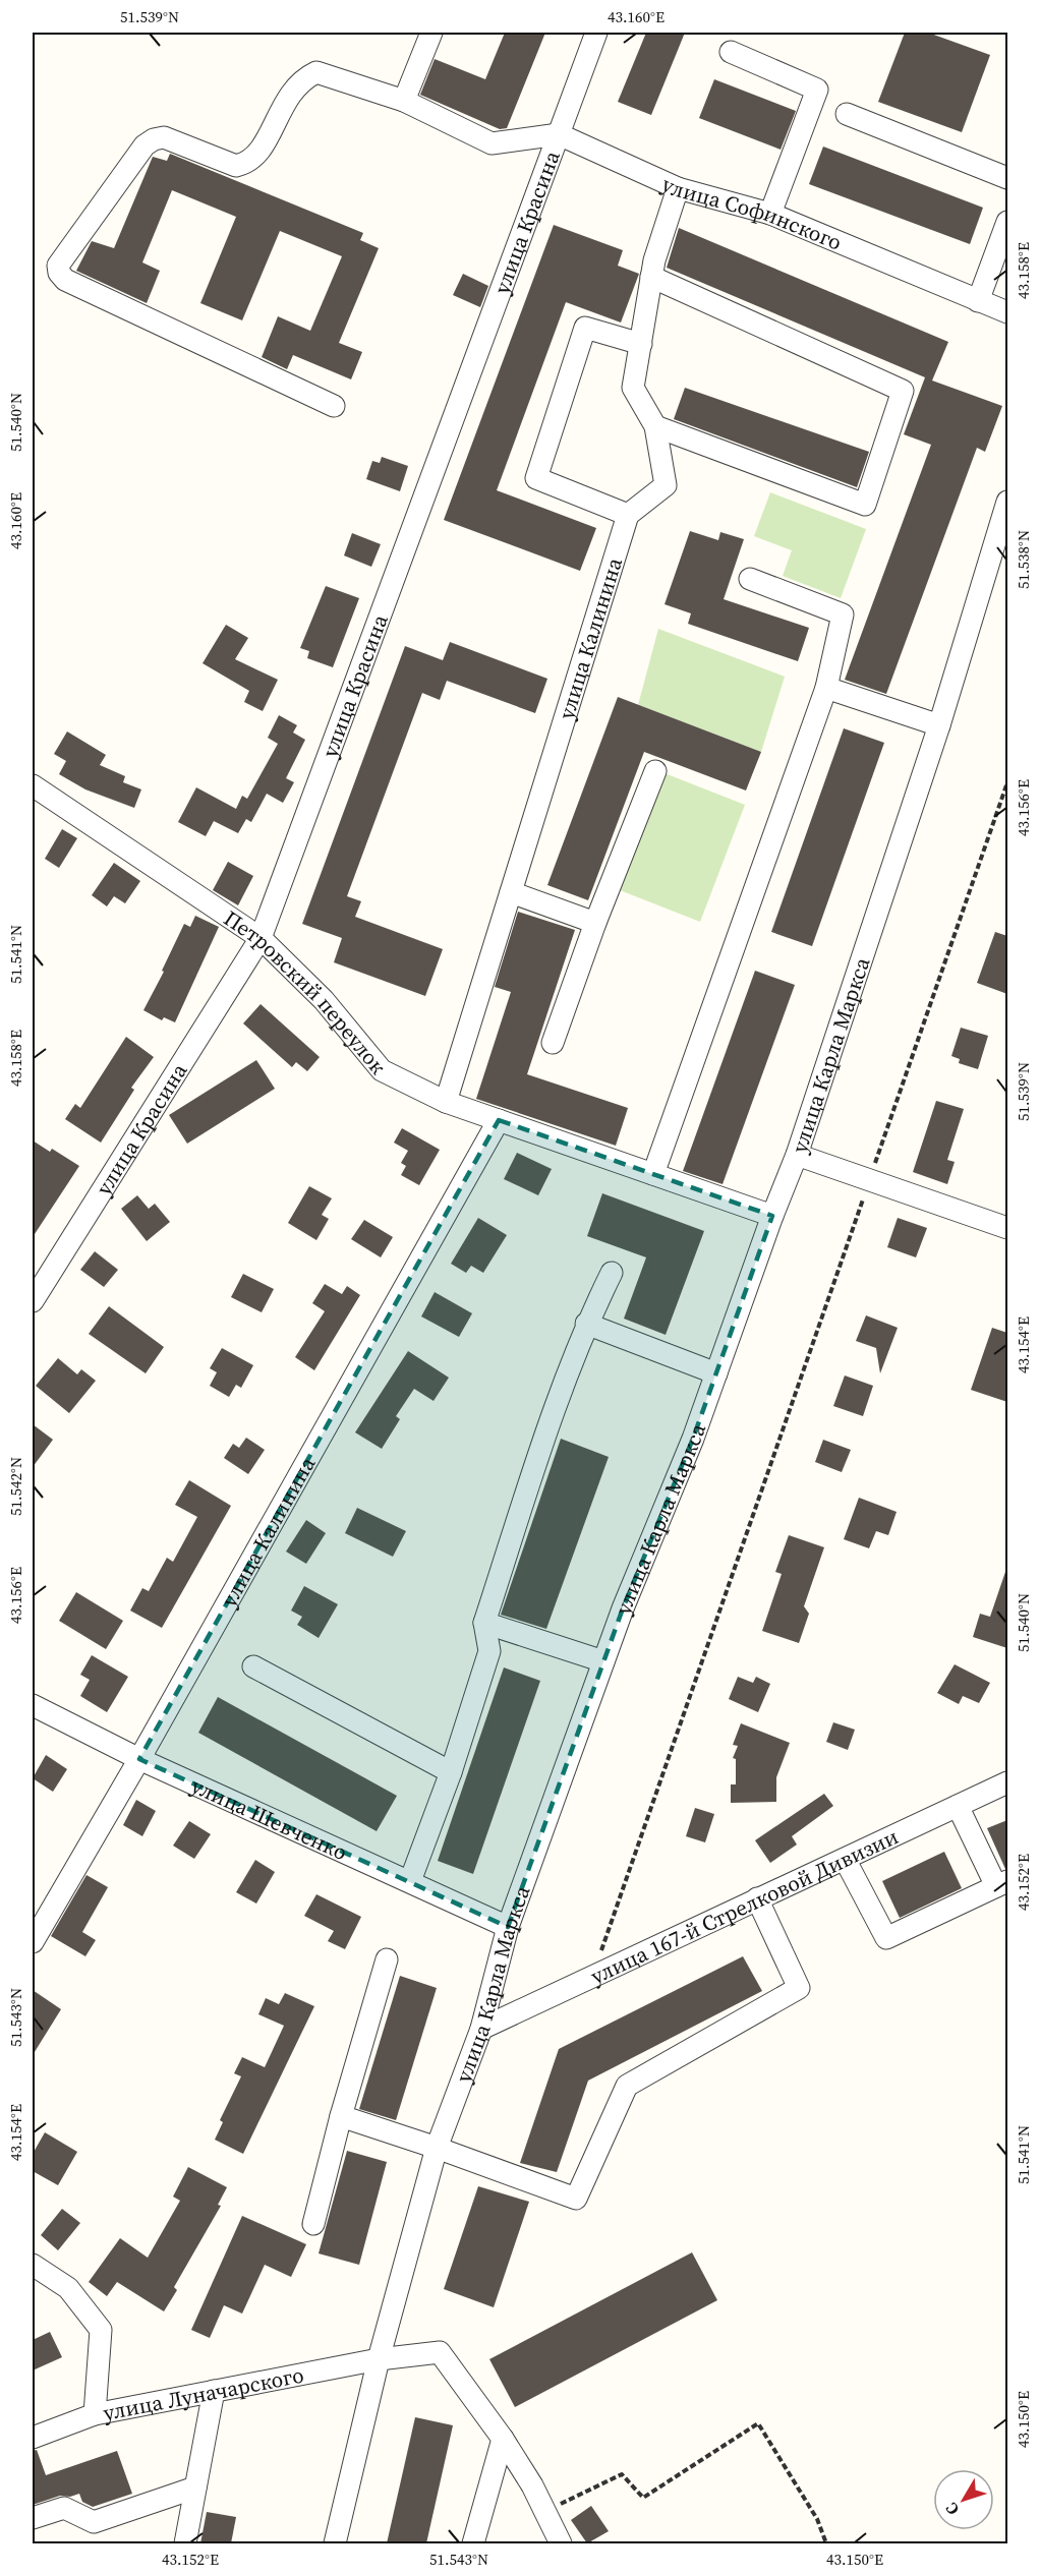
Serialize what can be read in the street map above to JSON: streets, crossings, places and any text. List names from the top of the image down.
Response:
{
  "streets": {
    "street": [
      "улица Софинского",
      "улица Красина",
      "улица Калинина",
      "Петровский переулок",
      "улица Карла Маркса",
      "улица Шевченко",
      "улица 167-й Стрелковой Дивизии",
      "улица Луначарского"
    ]
  },
  "crossings": [
    ["улица Софинского", "улица Красина"],
    ["улица Красина", "Петровский переулок"],
    ["улица Калинина", "Петровский переулок"],
    ["улица Калинина", "улица Шевченко"],
    ["Петровский переулок", "улица Карла Маркса"],
    ["улица Карла Маркса", "улица Шевченко"],
    ["улица Карла Маркса", "улица 167-й Стрелковой Дивизии"],
    ["улица Карла Маркса", "улица Луначарского"]
  ],
  "north": "bottom left",
  "coordinates": [
    "51.539°N",
    "43.160°E",
    "43.158°E",
    "51.540°N",
    "51.538°N",
    "43.156°E",
    "51.541°N",
    "43.154°E",
    "51.542°N",
    "43.152°E",
    "51.543°N",
    "43.150°E"
  ]
}
